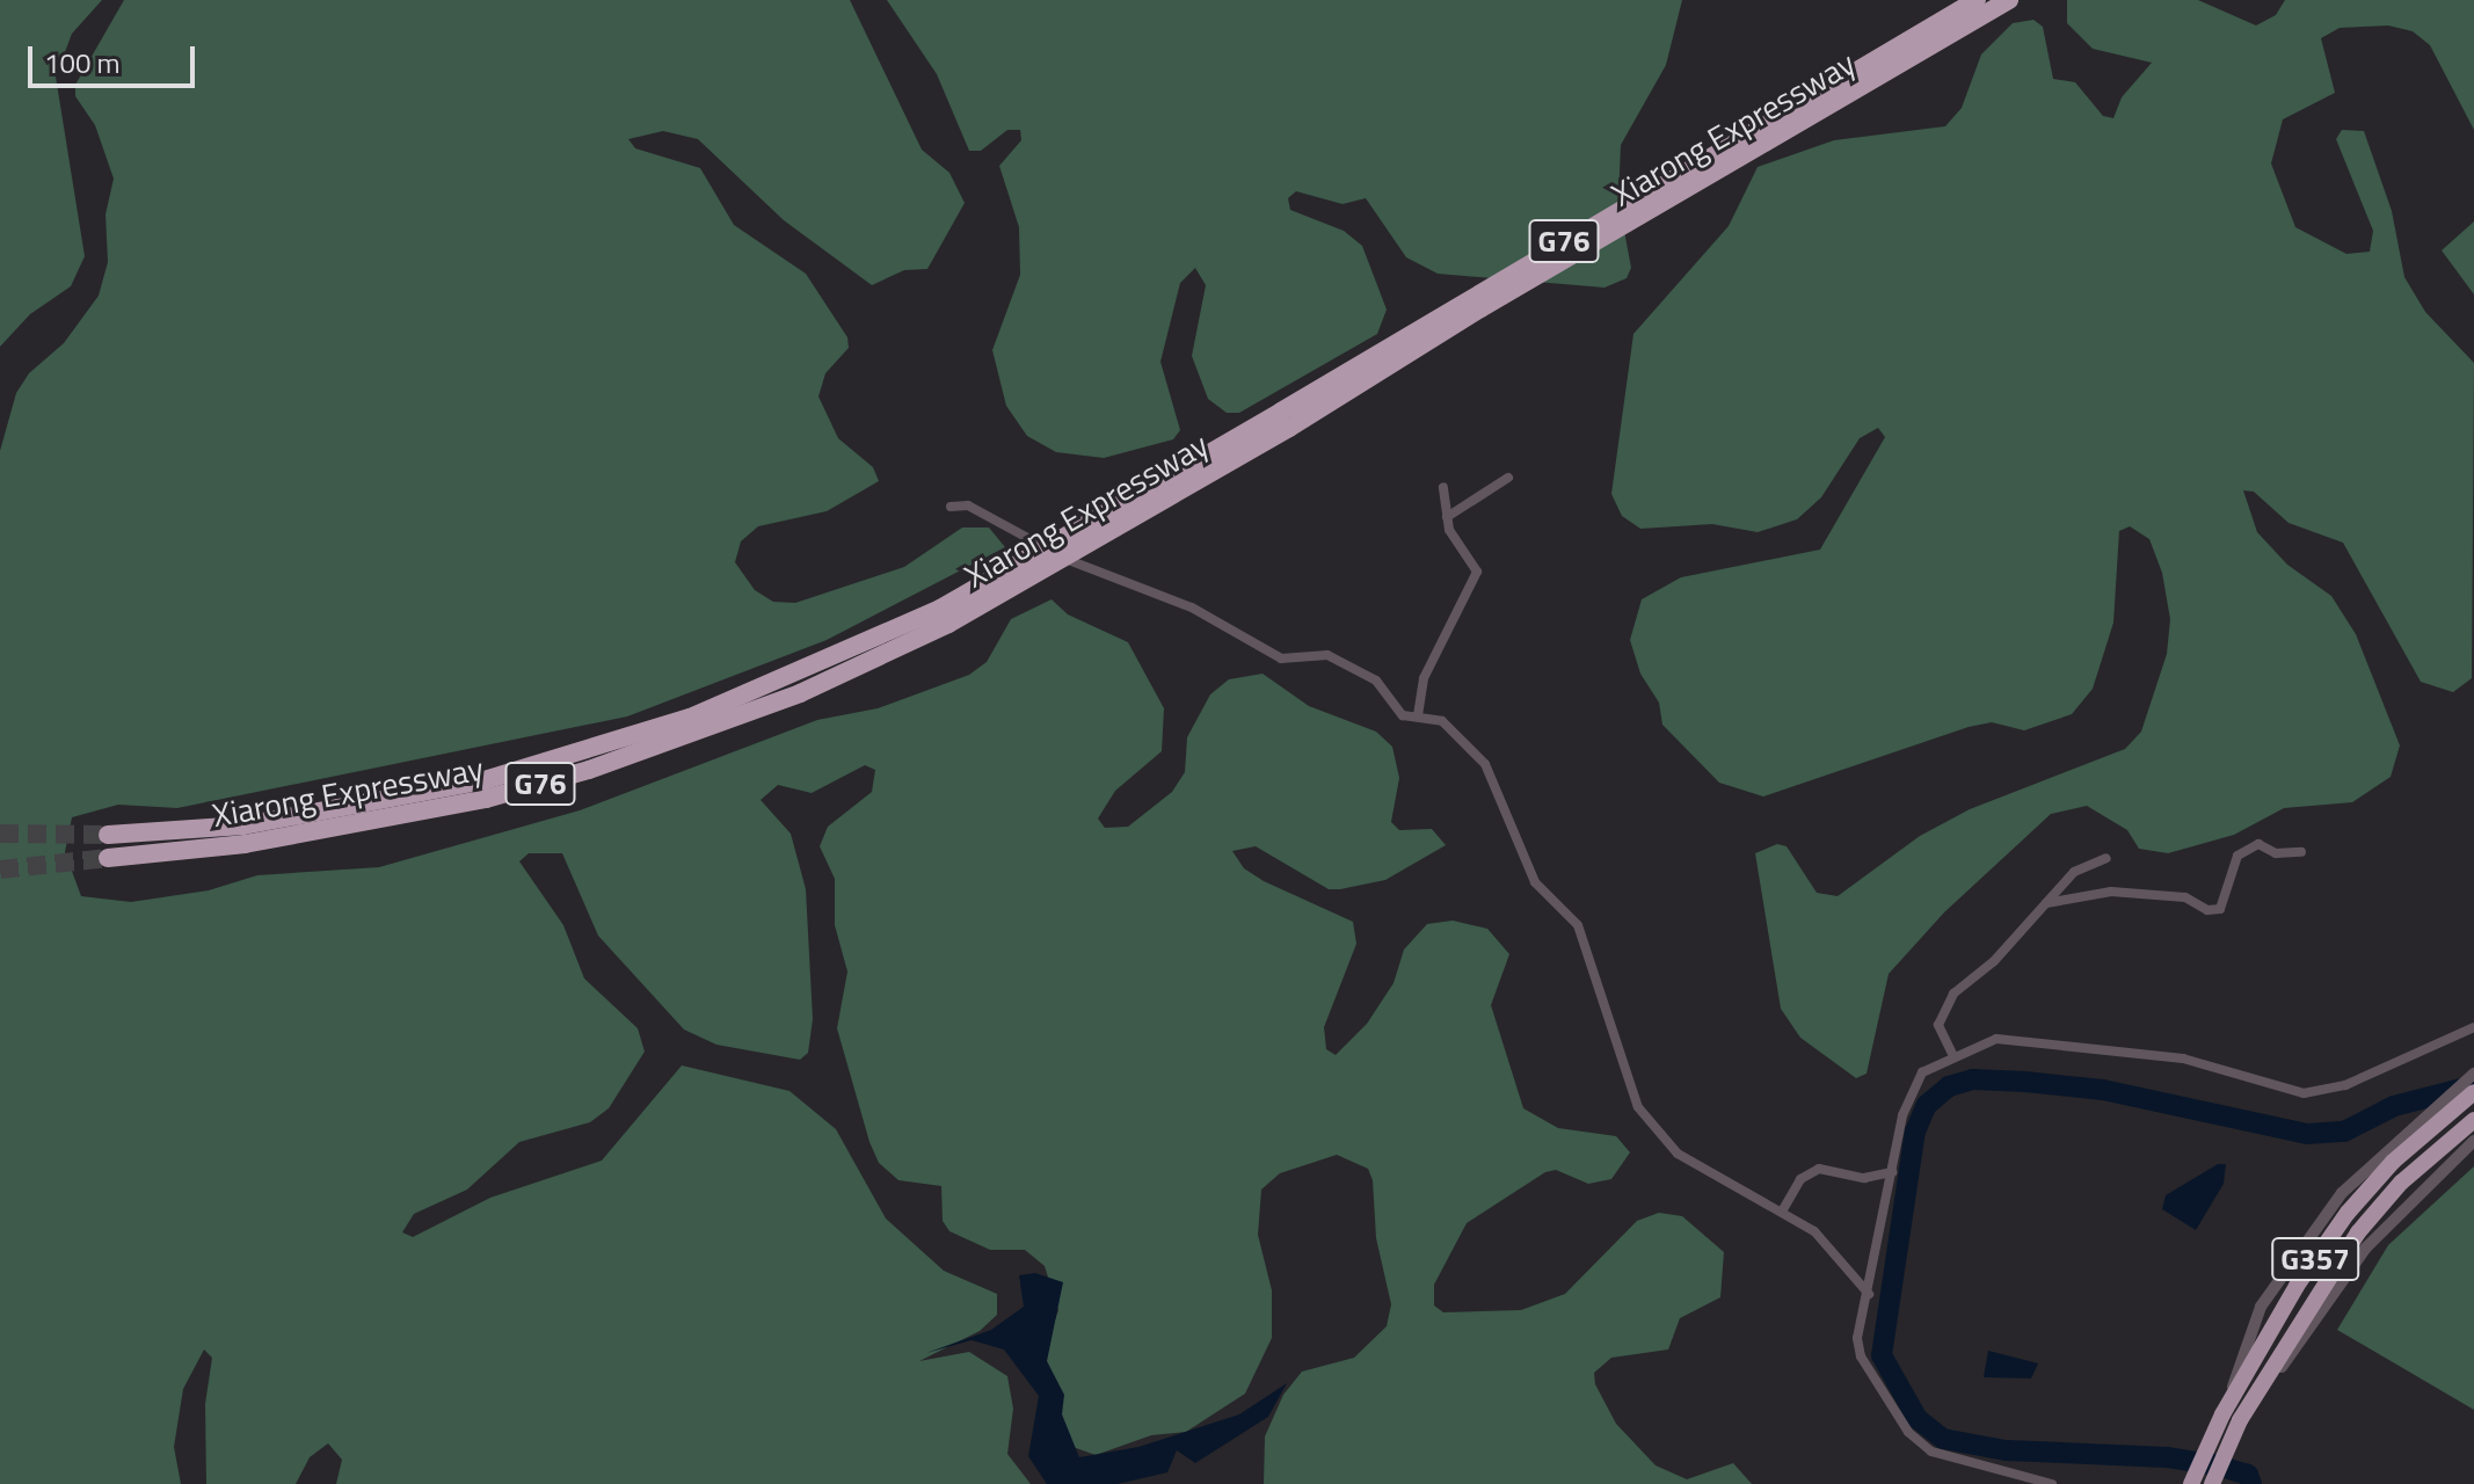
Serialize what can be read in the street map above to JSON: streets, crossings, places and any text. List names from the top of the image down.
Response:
{
  "streets": {
    "highway": ["Xiarong Expressway", "G76", "G357"]
  },
  "scale_bar": "100 m"
}
